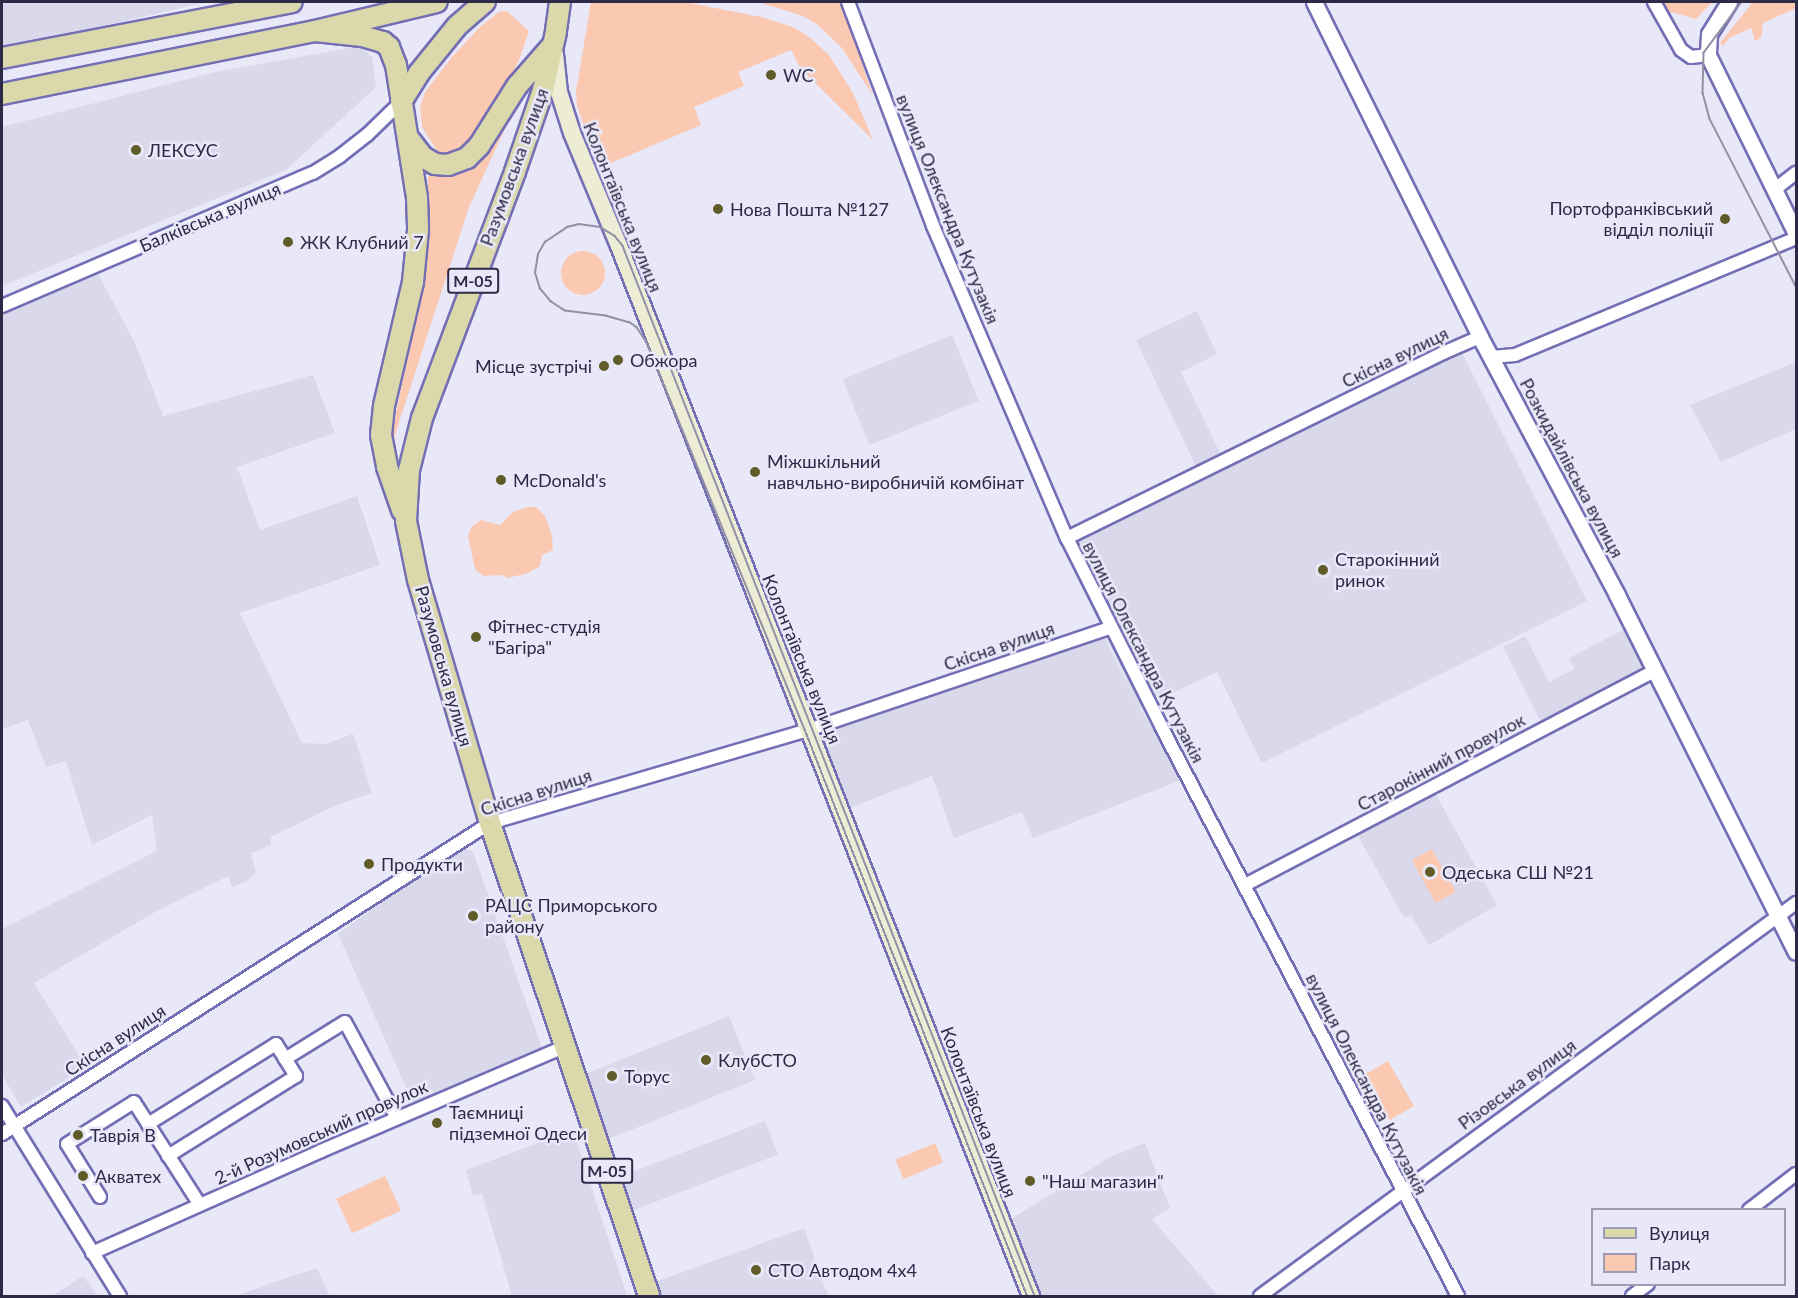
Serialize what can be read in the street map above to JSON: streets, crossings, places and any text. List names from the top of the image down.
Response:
{
  "streets": {
    "main road": ["Разумовська вулиця", "Колонтаївська вулиця", "М-05"],
    "street": [
      "вулиця Олександра Кутузакія",
      "Балківська вулиця",
      "Cкісна вулиця",
      "Розкидайлівська вулиця",
      "Старокінний провулок",
      "Різовська вулиця",
      "2-й Розумовський провулок"
    ]
  },
  "crossings": [
    ["Разумовська вулиця", "Колонтаївська вулиця"],
    ["Разумовська вулиця", "М-05"],
    ["Разумовська вулиця", "Cкісна вулиця"],
    ["Разумовська вулиця", "2-й Розумовський провулок"],
    ["Колонтаївська вулиця", "М-05"],
    ["Колонтаївська вулиця", "Cкісна вулиця"],
    ["вулиця Олександра Кутузакія", "Cкісна вулиця"],
    ["вулиця Олександра Кутузакія", "Старокінний провулок"],
    ["вулиця Олександра Кутузакія", "Різовська вулиця"],
    ["Cкісна вулиця", "Розкидайлівська вулиця"],
    ["Розкидайлівська вулиця", "Старокінний провулок"],
    ["Розкидайлівська вулиця", "Різовська вулиця"]
  ],
  "places": [
    "WC",
    "ЛЕКСУС",
    "Нова Пошта №127",
    "Портофранківський відділ поліції",
    "ЖК Клубний 7",
    "Обжора",
    "Місце зустрічі",
    "Міжшкільний навчльно-виробничій комбінат",
    "McDonald's",
    "Старокінний ринок",
    "Фітнес-студія \"Багіра\"",
    "Продукти",
    "Одеська СШ №21",
    "РАЦС Приморського району",
    "КлубСТО",
    "Торус",
    "Таємниці підземної Одеси",
    "Таврія В",
    "Акватех",
    "\"Наш магазин\"",
    "СТО Автодом 4х4"
  ],
  "legend": ["Вулиця", "Парк"]
}
